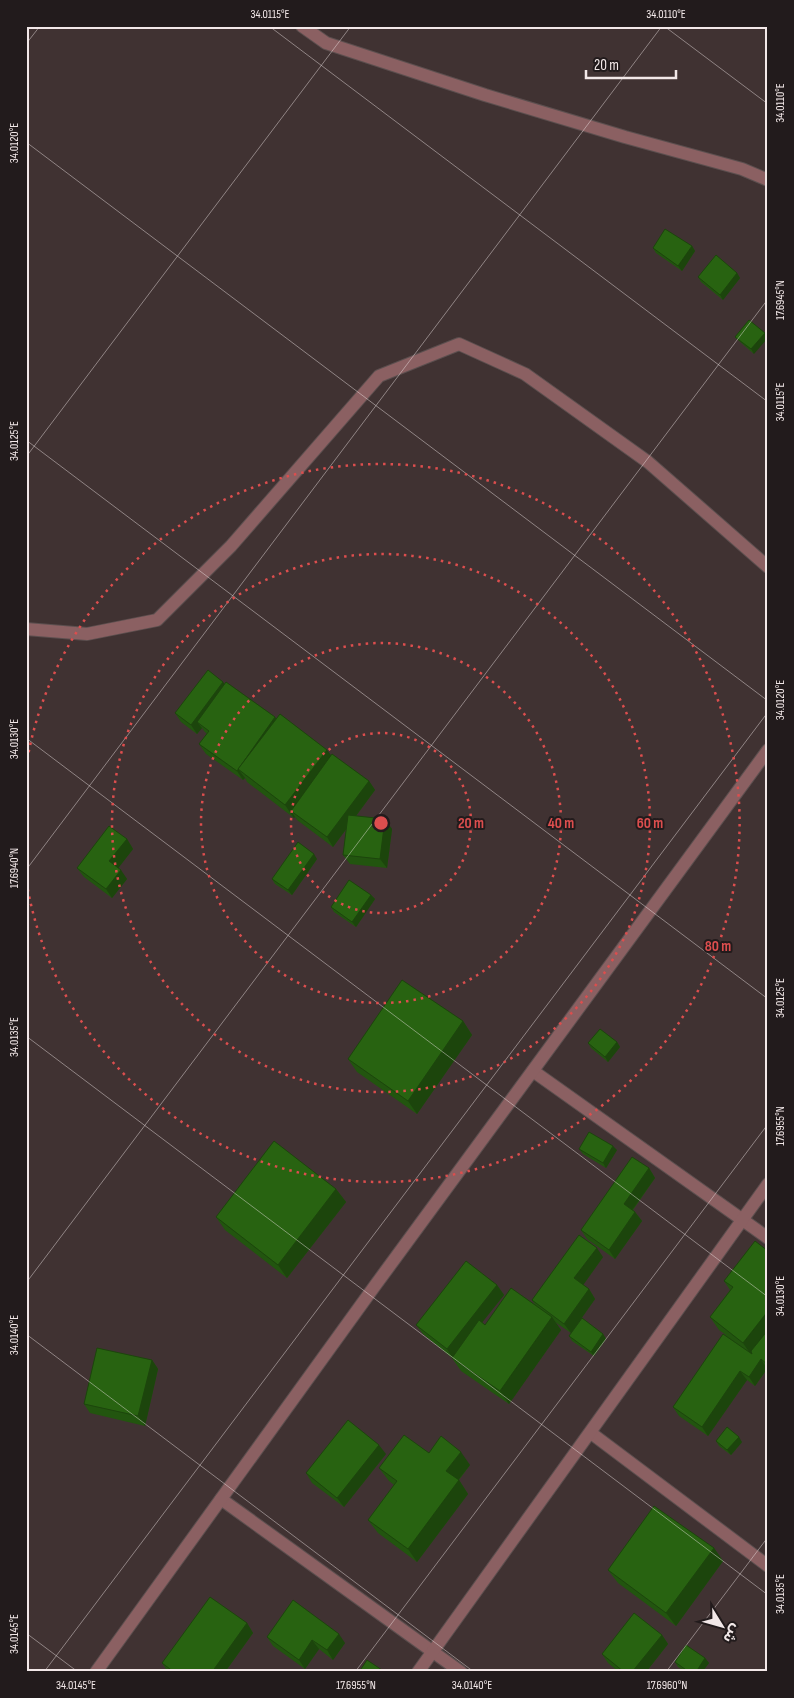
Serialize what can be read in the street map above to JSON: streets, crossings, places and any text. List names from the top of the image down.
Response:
{
  "scale_bar": "20 m",
  "north": "bottom right",
  "coordinates": [
    "34.0115°E",
    "34.0110°E",
    "34.0120°E",
    "17.6945°N",
    "34.0125°E",
    "34.0130°E",
    "17.6940°N",
    "34.0135°E",
    "17.6955°N",
    "34.0140°E",
    "34.0145°E",
    "17.6960°N"
  ],
  "rings": [
    "20 m",
    "40 m",
    "60 m",
    "80 m"
  ]
}
